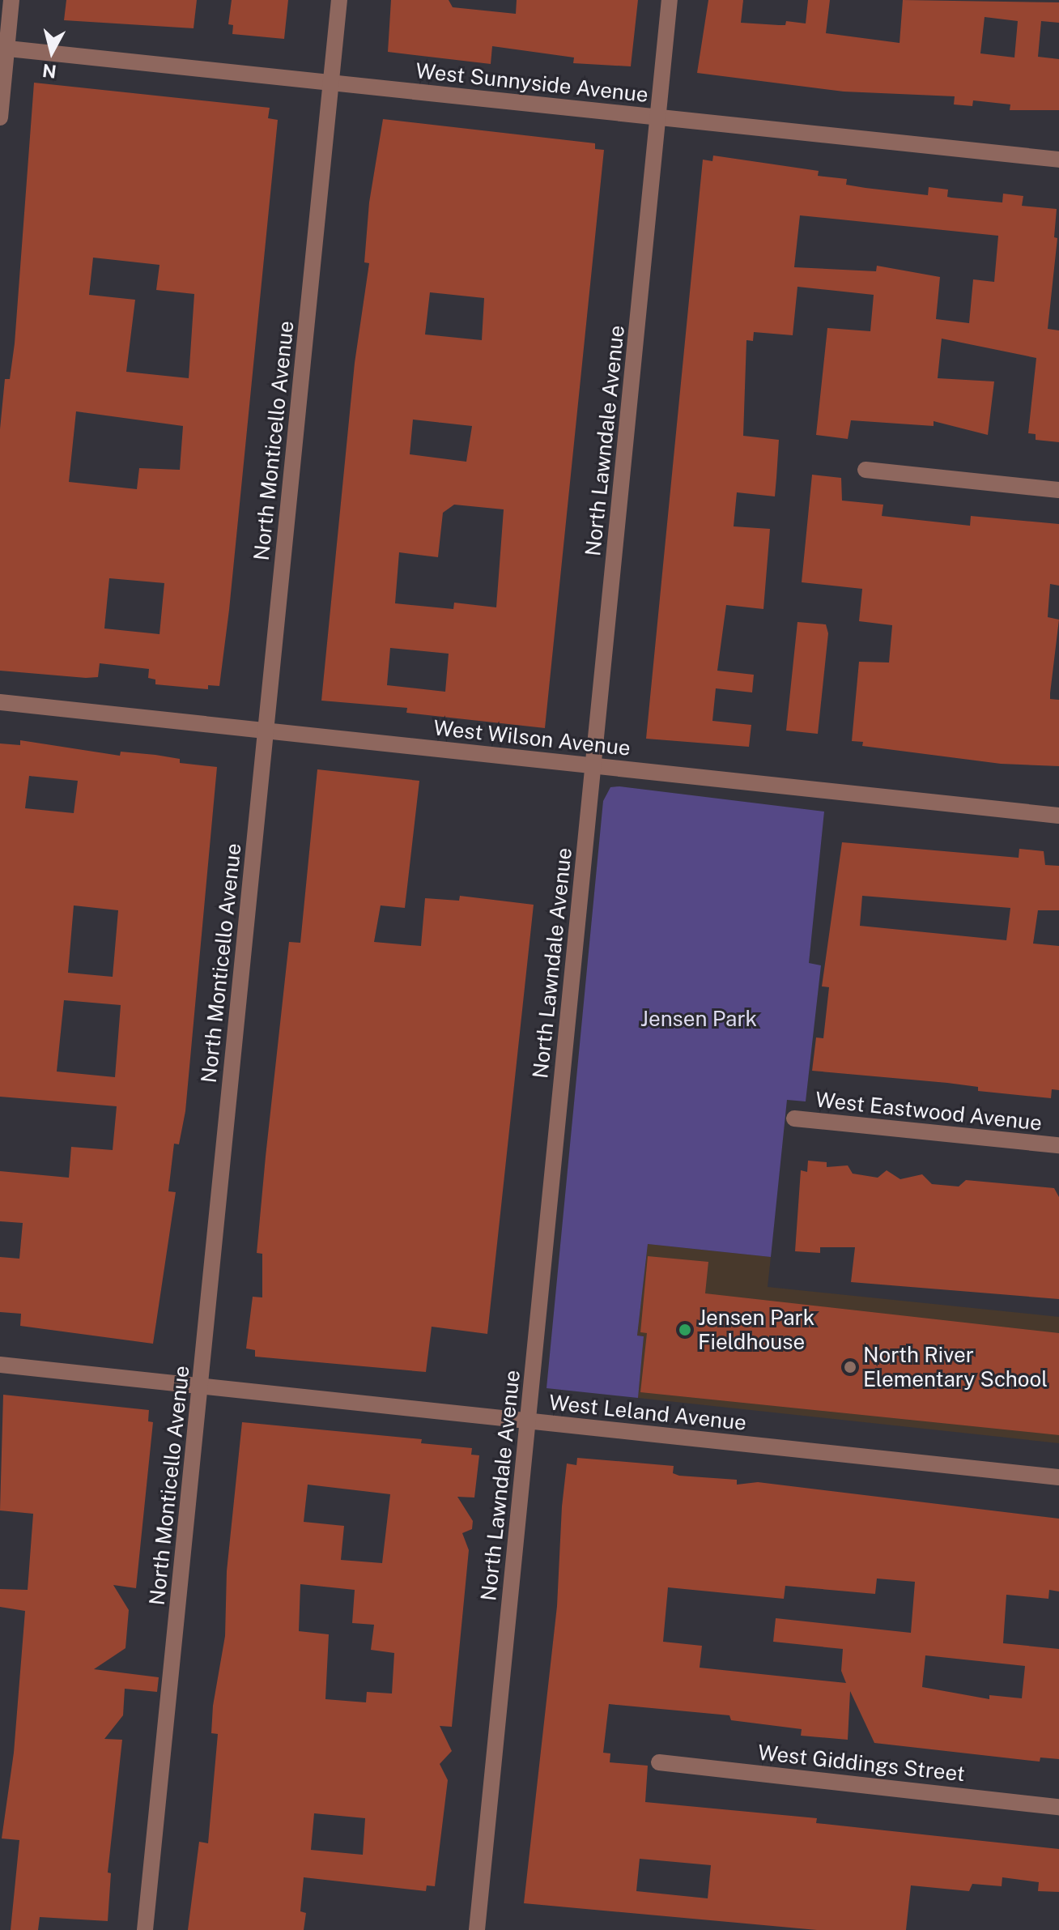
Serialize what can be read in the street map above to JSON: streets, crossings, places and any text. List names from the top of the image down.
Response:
{
  "streets": {
    "street": [
      "West Sunnyside Avenue",
      "North Monticello Avenue",
      "North Lawndale Avenue",
      "West Wilson Avenue",
      "West Eastwood Avenue",
      "West Leland Avenue",
      "West Giddings Street"
    ]
  },
  "crossings": [
    ["West Sunnyside Avenue", "North Monticello Avenue"],
    ["West Sunnyside Avenue", "North Lawndale Avenue"],
    ["North Monticello Avenue", "West Wilson Avenue"],
    ["North Monticello Avenue", "West Leland Avenue"],
    ["North Lawndale Avenue", "West Wilson Avenue"],
    ["North Lawndale Avenue", "West Leland Avenue"]
  ],
  "parks": ["Jensen Park"],
  "places": ["Jensen Park Fieldhouse", "North River Elementary School"],
  "north": "bottom"
}
